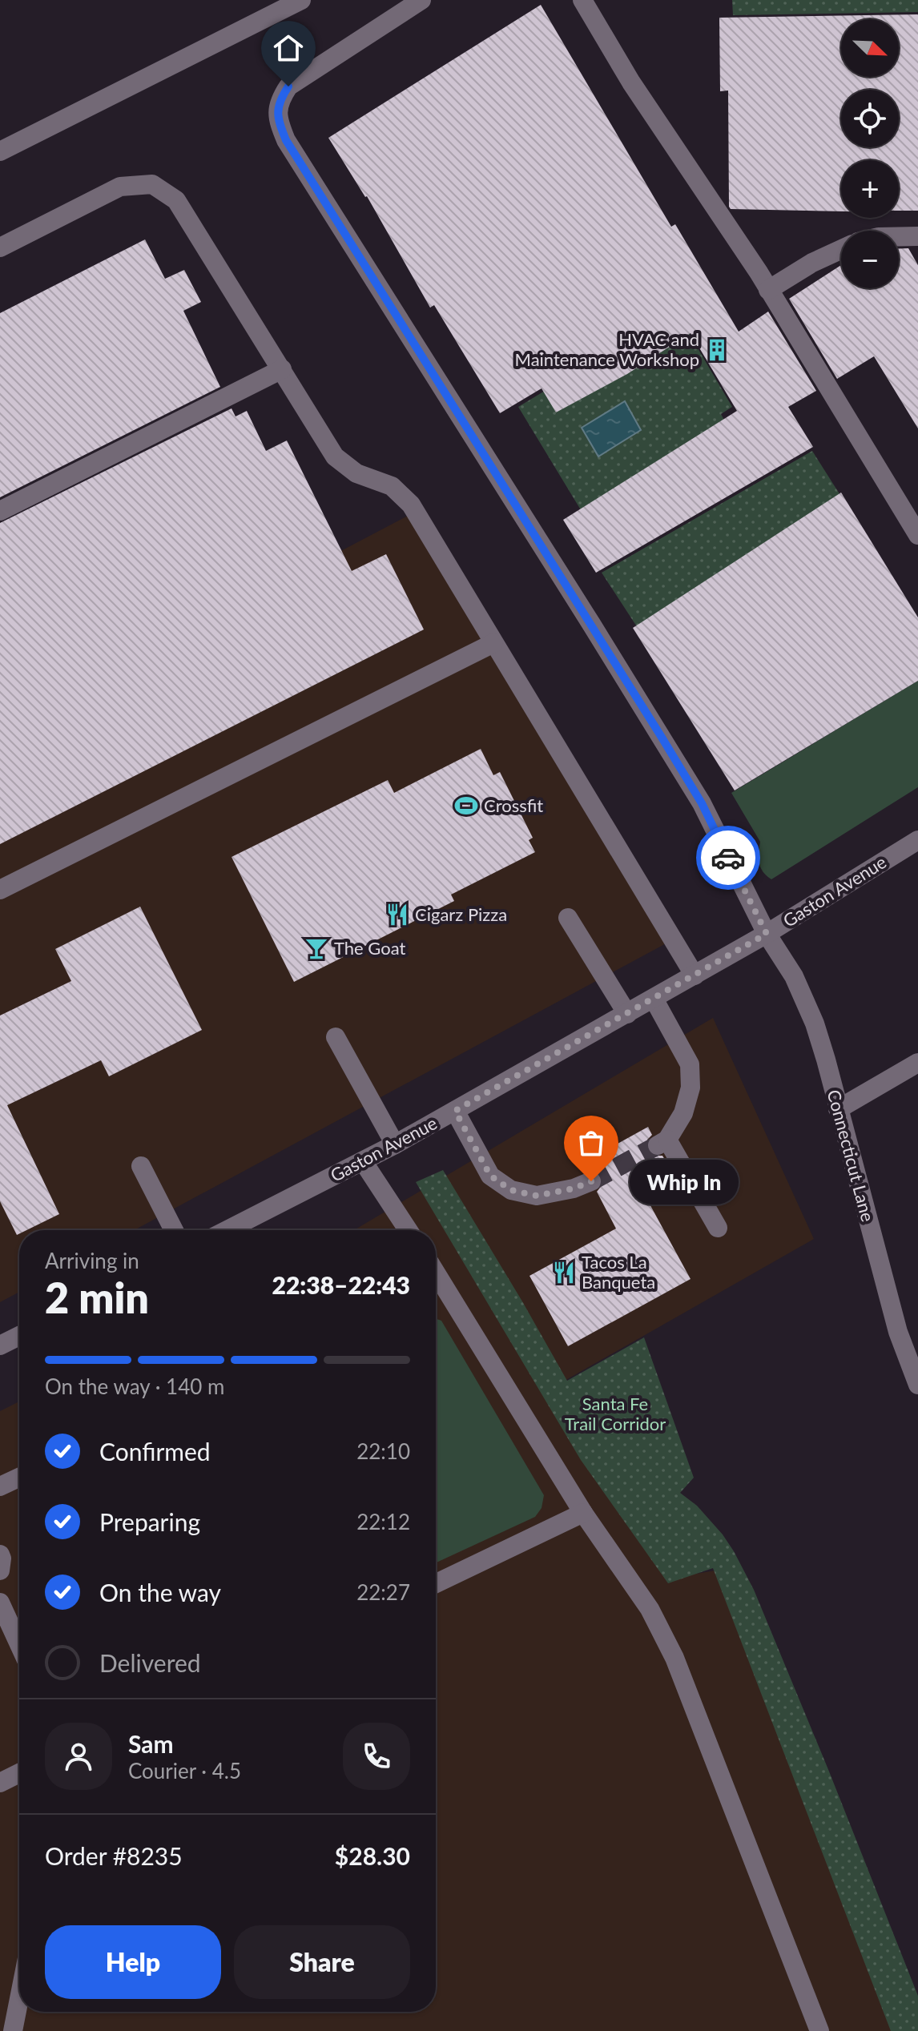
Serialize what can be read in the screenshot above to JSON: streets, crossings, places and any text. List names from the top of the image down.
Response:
{
  "streets": {
    "street": ["Gaston Avenue", "Connecticut Lane"]
  },
  "crossings": [
    ["Gaston Avenue", "Connecticut Lane"]
  ],
  "parks": ["Santa Fe Trail Corridor"],
  "places": {
    "building": ["HVAC and Maintenance Workshop"],
    "sports": ["Crossfit"],
    "restaurant": ["Cigarz Pizza", "Tacos La Banqueta"],
    "bar": ["The Goat"],
    "other": ["Whip In"]
  },
  "north": "bottom right",
  "page": {
    "map_buttons": ["+", "−"],
    "bubble": "Whip In",
    "heading": ["2 min", "Arriving in", "22:38–22:43"],
    "panel": [
      "Sam",
      "Courier · 4.5",
      "Order #8235",
      "$28.30"
    ],
    "bar": "On the way · 140 m",
    "list": [
      ["Confirmed", "22:10"],
      ["Preparing", "22:12"],
      ["On the way", "22:27"],
      "Delivered"
    ],
    "buttons": ["Help", "Share"]
  }
}
